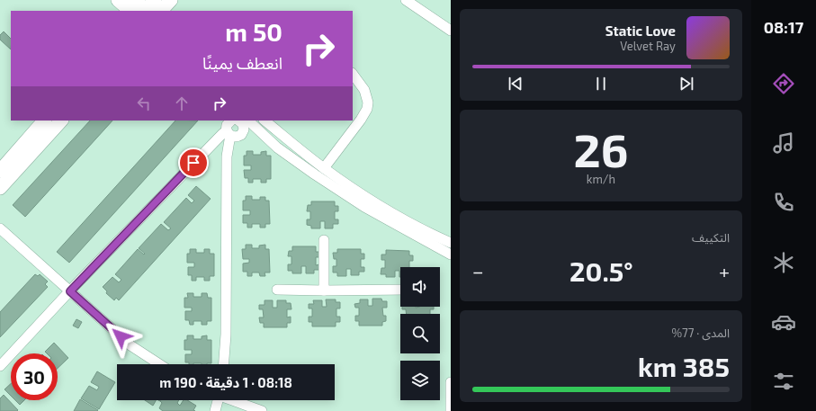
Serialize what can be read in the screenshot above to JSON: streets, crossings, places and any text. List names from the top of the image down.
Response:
{
  "page": {
    "tabs": "08:17",
    "turn": ["50 m", "انعطف يمينًا"],
    "song": ["Static Love", "Velvet Ray"],
    "tile": [
      ["26", "km/h"],
      "التكييف",
      ["المدى · 77%", "385 km"]
    ],
    "heat": ["−", "20.5°", "+"],
    "limit": "30",
    "trip": "08:18 · 1 دقيقة · 190 m"
  }
}
